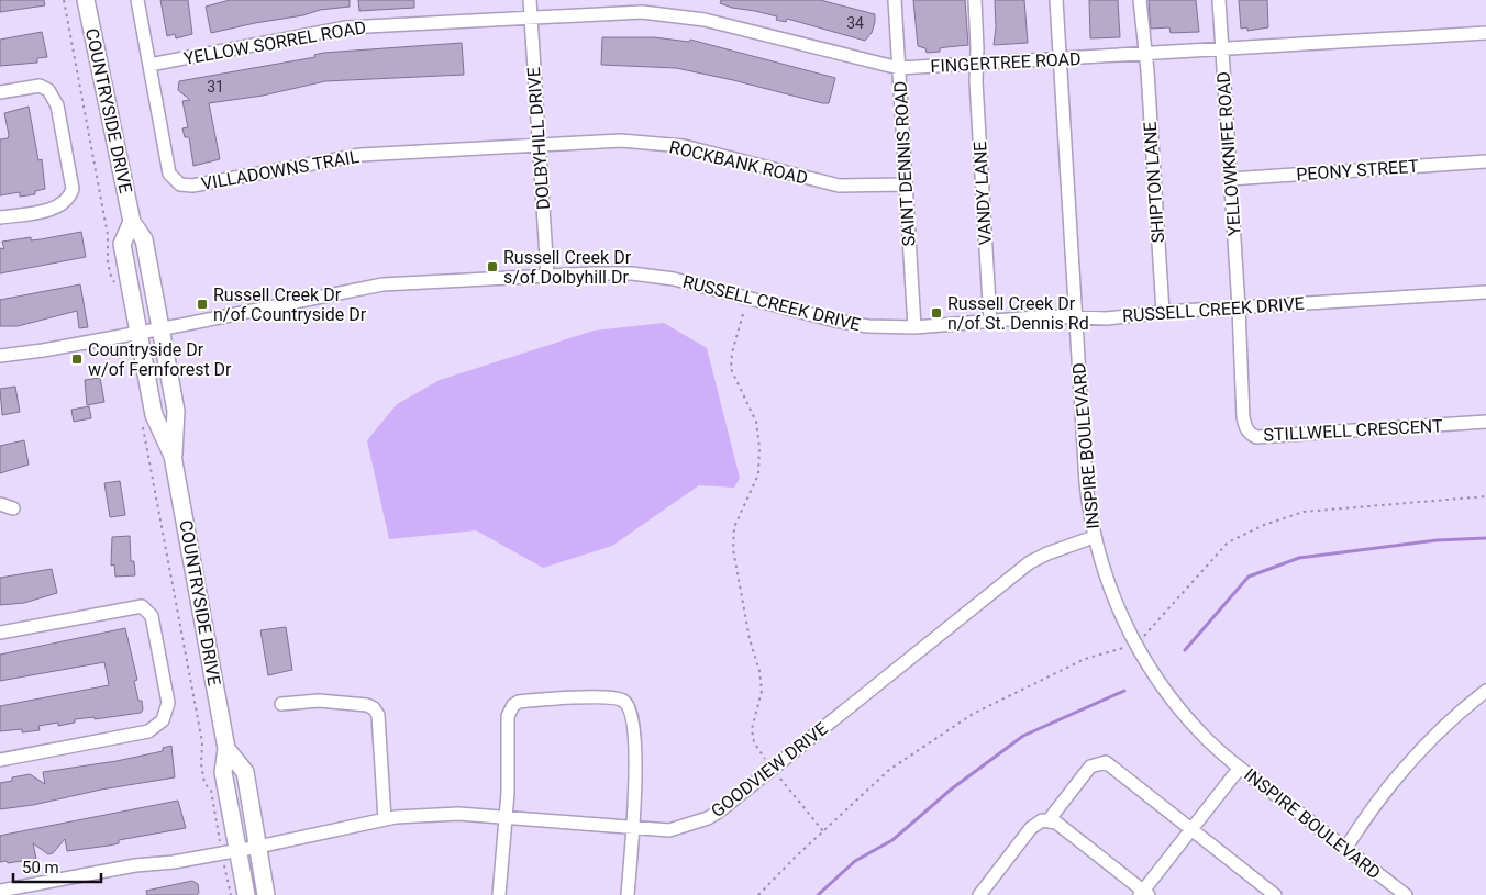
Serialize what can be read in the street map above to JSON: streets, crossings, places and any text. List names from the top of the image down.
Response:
{
  "streets": {
    "main road": ["COUNTRYSIDE DRIVE"],
    "street": [
      "YELLOW SORREL ROAD",
      "FINGERTREE ROAD",
      "DOLBYHILL DRIVE",
      "YELLOWKNIFE ROAD",
      "ROCKBANK ROAD",
      "SAINT DENNIS ROAD",
      "VILLADOWNS TRAIL",
      "PEONY STREET",
      "SHIPTON LANE",
      "VANDY LANE",
      "RUSSELL CREEK DRIVE",
      "STILLWELL CRESCENT",
      "INSPIRE BOULEVARD",
      "GOODVIEW DRIVE"
    ]
  },
  "crossings": [
    ["YELLOW SORREL ROAD", "FINGERTREE ROAD"],
    ["YELLOW SORREL ROAD", "DOLBYHILL DRIVE"],
    ["YELLOW SORREL ROAD", "VILLADOWNS TRAIL"],
    ["FINGERTREE ROAD", "DOLBYHILL DRIVE"],
    ["FINGERTREE ROAD", "YELLOWKNIFE ROAD"],
    ["FINGERTREE ROAD", "SAINT DENNIS ROAD"],
    ["FINGERTREE ROAD", "SHIPTON LANE"],
    ["FINGERTREE ROAD", "VANDY LANE"],
    ["FINGERTREE ROAD", "INSPIRE BOULEVARD"],
    ["COUNTRYSIDE DRIVE", "RUSSELL CREEK DRIVE"],
    ["COUNTRYSIDE DRIVE", "GOODVIEW DRIVE"],
    ["DOLBYHILL DRIVE", "ROCKBANK ROAD"],
    ["DOLBYHILL DRIVE", "VILLADOWNS TRAIL"],
    ["DOLBYHILL DRIVE", "RUSSELL CREEK DRIVE"],
    ["YELLOWKNIFE ROAD", "PEONY STREET"],
    ["YELLOWKNIFE ROAD", "RUSSELL CREEK DRIVE"],
    ["YELLOWKNIFE ROAD", "STILLWELL CRESCENT"],
    ["ROCKBANK ROAD", "SAINT DENNIS ROAD"],
    ["ROCKBANK ROAD", "VILLADOWNS TRAIL"],
    ["SAINT DENNIS ROAD", "RUSSELL CREEK DRIVE"],
    ["SHIPTON LANE", "RUSSELL CREEK DRIVE"],
    ["VANDY LANE", "RUSSELL CREEK DRIVE"],
    ["RUSSELL CREEK DRIVE", "STILLWELL CRESCENT"],
    ["RUSSELL CREEK DRIVE", "INSPIRE BOULEVARD"],
    ["INSPIRE BOULEVARD", "GOODVIEW DRIVE"]
  ],
  "places": {
    "transit": [
      "Russell Creek Dr s/of Dolbyhill Dr",
      "Russell Creek Dr n/of Countryside Dr",
      "Russell Creek Dr n/of St. Dennis Rd",
      "Countryside Dr w/of Fernforest Dr"
    ]
  },
  "house_numbers": ["34", "31"],
  "scale_bar": "50 m"
}
